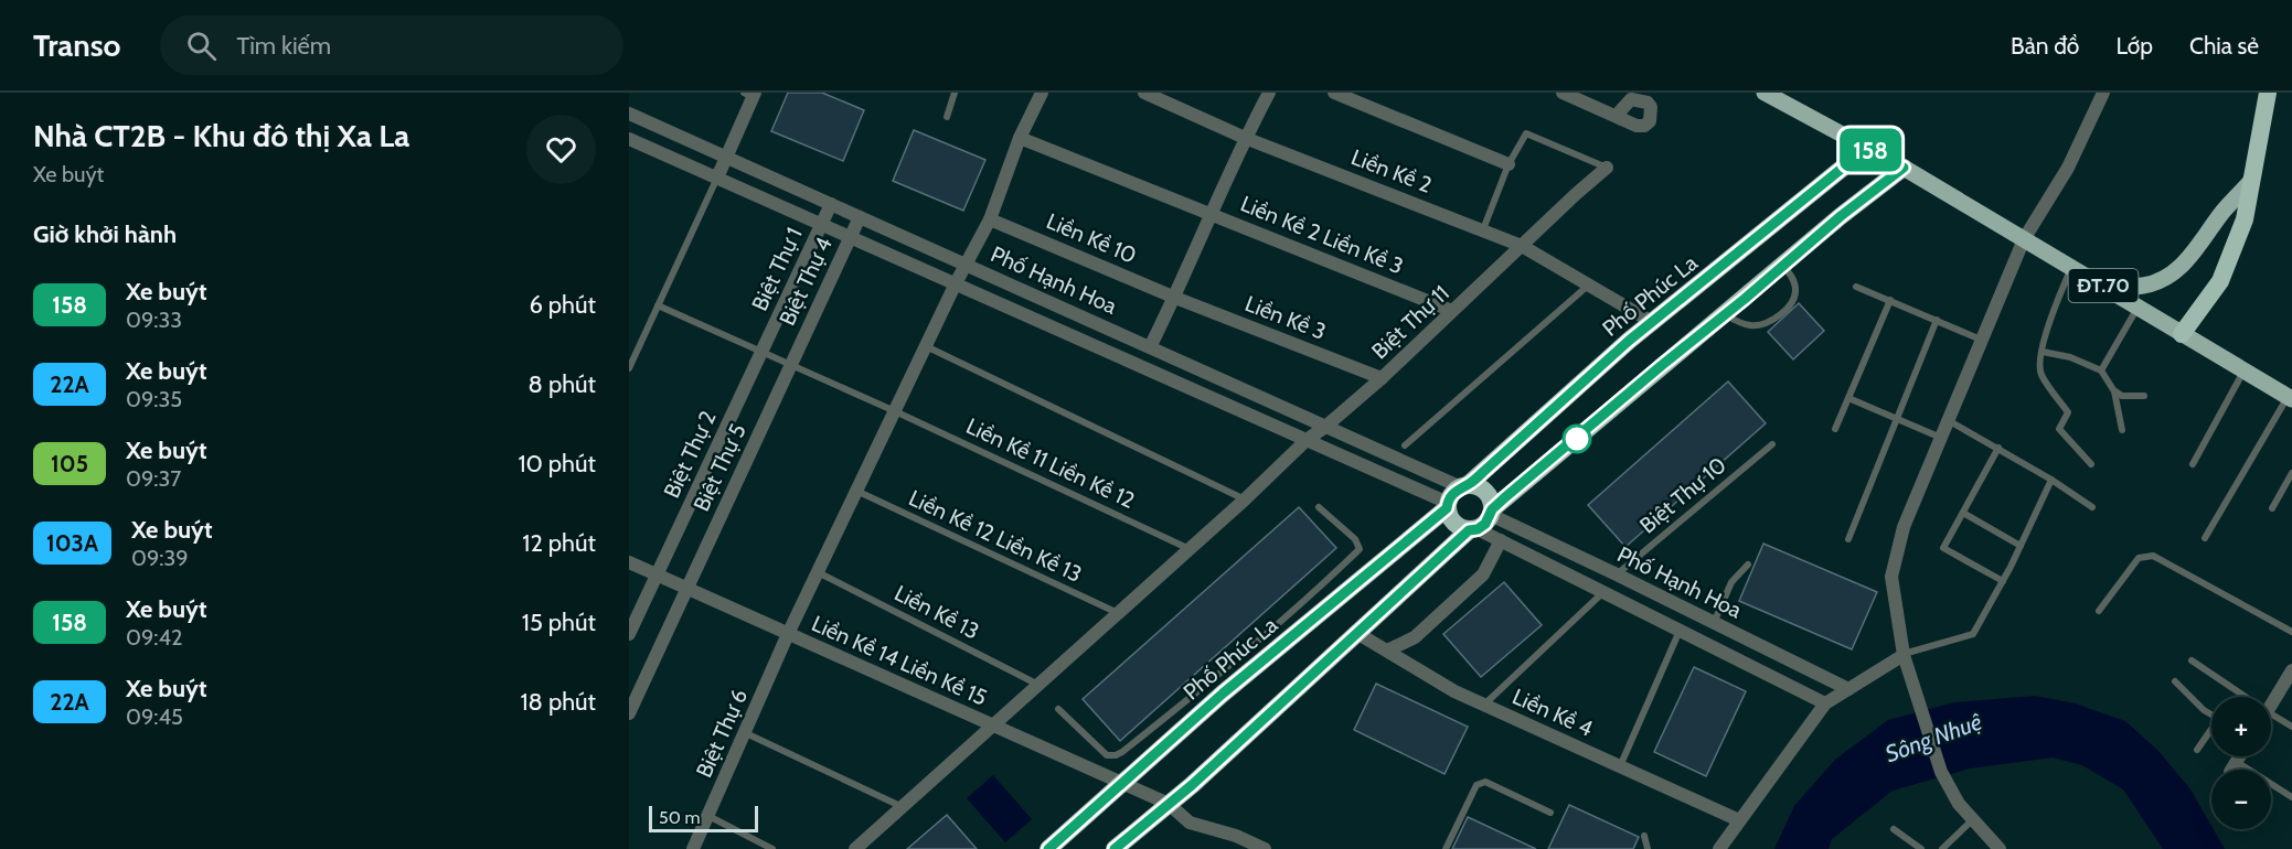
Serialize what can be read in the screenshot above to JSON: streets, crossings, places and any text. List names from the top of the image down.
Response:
{
  "streets": {
    "highway": ["Phố Phúc La"],
    "main road": ["ĐT.70"],
    "street": [
      "Liền Kề 2",
      "Liền Kề 2 Liền Kề 3",
      "Liền Kề 10",
      "Biệt Thự 1",
      "Phố Hạnh Hoa",
      "Biệt Thự 4",
      "Liền Kề 3",
      "Biệt Thự 11",
      "Biệt Thự 2",
      "Biệt Thự 5",
      "Liền Kề 14 Liền Kề 15",
      "Liền Kề 4",
      "Biệt Thự 6"
    ],
    "lane": [
      "Liền Kề 11 Liền Kề 12",
      "Biệt Thự 10",
      "Liền Kề 12 Liền Kề 13",
      "Liền Kề 13"
    ]
  },
  "crossings": [
    ["Liền Kề 2", "Phố Phúc La"],
    ["Liền Kề 2", "Biệt Thự 11"],
    ["Liền Kề 2 Liền Kề 3", "Biệt Thự 11"],
    ["Liền Kề 10", "Liền Kề 3"],
    ["Biệt Thự 1", "Phố Hạnh Hoa"],
    ["Biệt Thự 1", "Biệt Thự 2"],
    ["Biệt Thự 1", "Liền Kề 11 Liền Kề 12"],
    ["Phố Hạnh Hoa", "Biệt Thự 4"],
    ["Phố Hạnh Hoa", "Phố Phúc La"],
    ["Phố Hạnh Hoa", "Biệt Thự 11"],
    ["Phố Hạnh Hoa", "Biệt Thự 10"],
    ["Biệt Thự 4", "Liền Kề 11 Liền Kề 12"],
    ["Biệt Thự 4", "Biệt Thự 5"],
    ["ĐT.70", "Phố Phúc La"],
    ["Phố Phúc La", "Liền Kề 14 Liền Kề 15"],
    ["Liền Kề 3", "Biệt Thự 11"],
    ["Biệt Thự 11", "Liền Kề 11 Liền Kề 12"],
    ["Biệt Thự 11", "Liền Kề 12 Liền Kề 13"],
    ["Biệt Thự 11", "Liền Kề 13"],
    ["Biệt Thự 11", "Liền Kề 14 Liền Kề 15"],
    ["Biệt Thự 2", "Liền Kề 11 Liền Kề 12"],
    ["Biệt Thự 2", "Liền Kề 14 Liền Kề 15"],
    ["Liền Kề 11 Liền Kề 12", "Biệt Thự 5"],
    ["Biệt Thự 5", "Liền Kề 14 Liền Kề 15"],
    ["Liền Kề 14 Liền Kề 15", "Biệt Thự 6"]
  ],
  "water": ["Sông Nhuệ"],
  "lines": ["bus line 158"],
  "scale_bar": "50 m",
  "page": {
    "header": "Transo",
    "search": "Tìm kiếm",
    "nav": ["Bản đồ", "Lớp", "Chia sẻ"],
    "heading": [
      ["Nhà CT2B - Khu đô thị Xa La", "Xe buýt"],
      "Giờ khởi hành"
    ],
    "on_map": "158",
    "list": [
      {
        "mark": "158",
        "name": "Xe buýt",
        "note": "09:33",
        "value": "6 phút"
      },
      {
        "mark": "22A",
        "name": "Xe buýt",
        "note": "09:35",
        "value": "8 phút"
      },
      {
        "mark": "105",
        "name": "Xe buýt",
        "note": "09:37",
        "value": "10 phút"
      },
      {
        "mark": "103A",
        "name": "Xe buýt",
        "note": "09:39",
        "value": "12 phút"
      },
      {
        "mark": "158",
        "name": "Xe buýt",
        "note": "09:42",
        "value": "15 phút"
      },
      {
        "mark": "22A",
        "name": "Xe buýt",
        "note": "09:45",
        "value": "18 phút"
      }
    ],
    "map_buttons": ["+", "−"],
    "scale": "50 m"
  }
}
